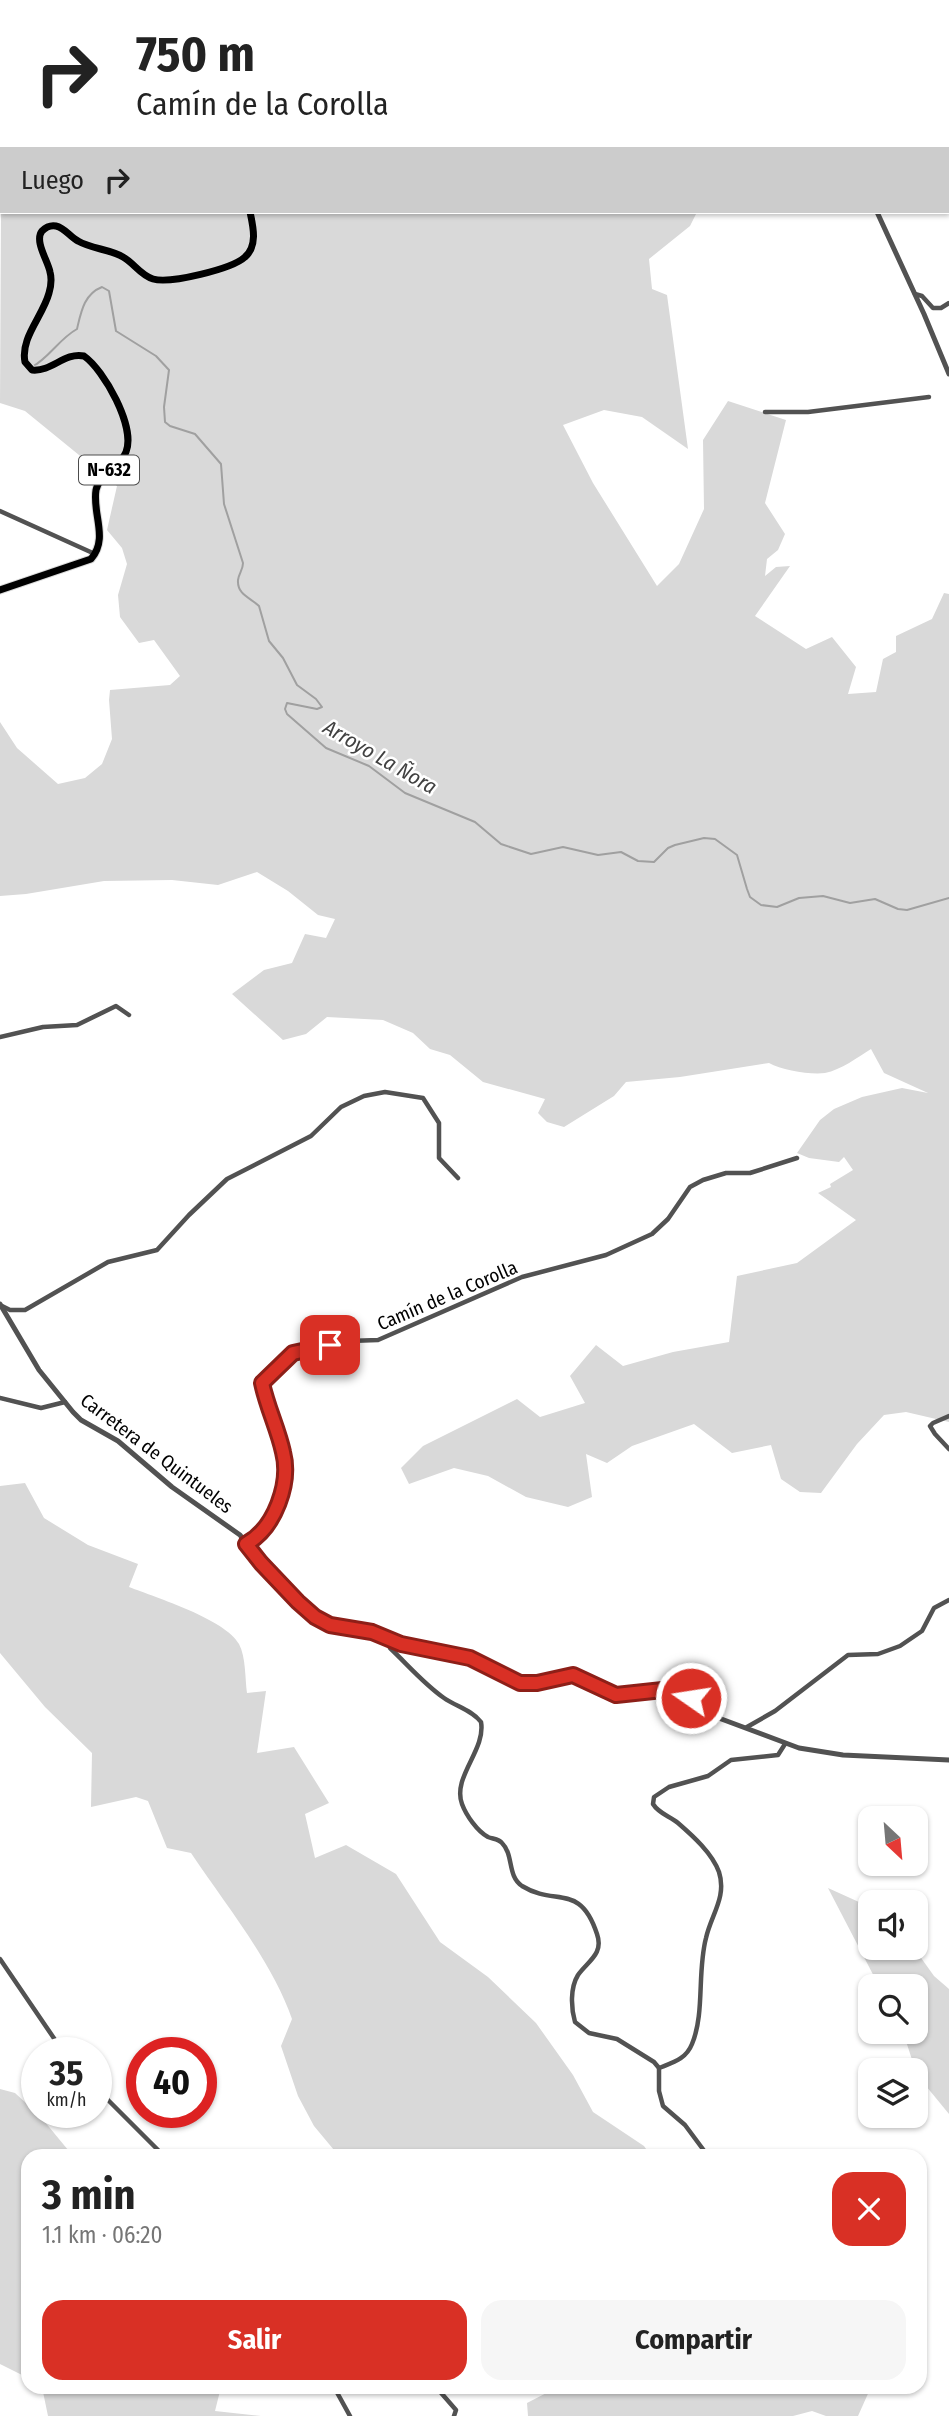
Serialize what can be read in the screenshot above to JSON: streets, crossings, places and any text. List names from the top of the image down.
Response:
{
  "streets": {
    "highway": ["N-632"],
    "street": ["Camín de la Corolla", "Carretera de Quintueles"]
  },
  "crossings": [
    ["Camín de la Corolla", "Carretera de Quintueles"]
  ],
  "water": ["Arroyo La Ñora"],
  "north": "bottom right",
  "page": {
    "turn": ["750 m", "Camín de la Corolla"],
    "then": "Luego",
    "speed": "35 km/h",
    "limit": "40",
    "heading": ["3 min", "1.1 km · 06:20"],
    "buttons": ["Salir", "Compartir"]
  }
}
